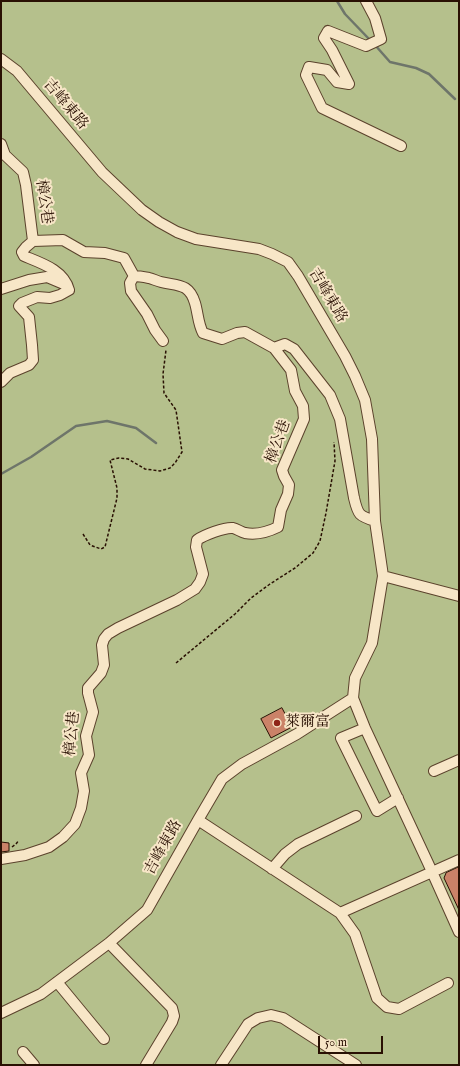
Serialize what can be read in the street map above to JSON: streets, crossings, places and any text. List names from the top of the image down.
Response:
{
  "streets": {
    "street": ["吉峰東路", "樟公巷"]
  },
  "places": ["萊爾富"],
  "scale_bar": "50 m"
}
